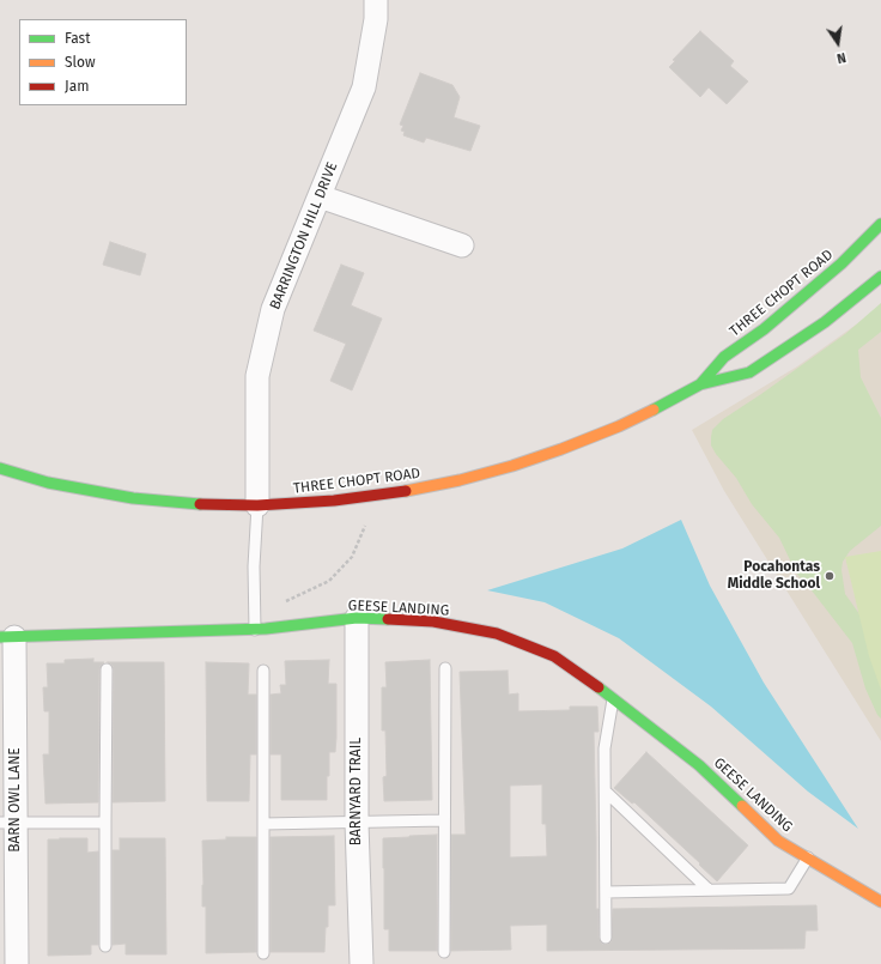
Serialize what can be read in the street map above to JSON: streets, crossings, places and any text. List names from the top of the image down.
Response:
{
  "streets": {
    "main road": ["THREE CHOPT ROAD", "GEESE LANDING"],
    "street": ["BARRINGTON HILL DRIVE", "BARNYARD TRAIL", "BARN OWL LANE"]
  },
  "crossings": [
    ["BARRINGTON HILL DRIVE", "THREE CHOPT ROAD"],
    ["GEESE LANDING", "BARNYARD TRAIL"],
    ["GEESE LANDING", "BARN OWL LANE"]
  ],
  "places": ["Pocahontas Middle School"],
  "legend": ["Fast", "Slow", "Jam"],
  "north": "bottom"
}
